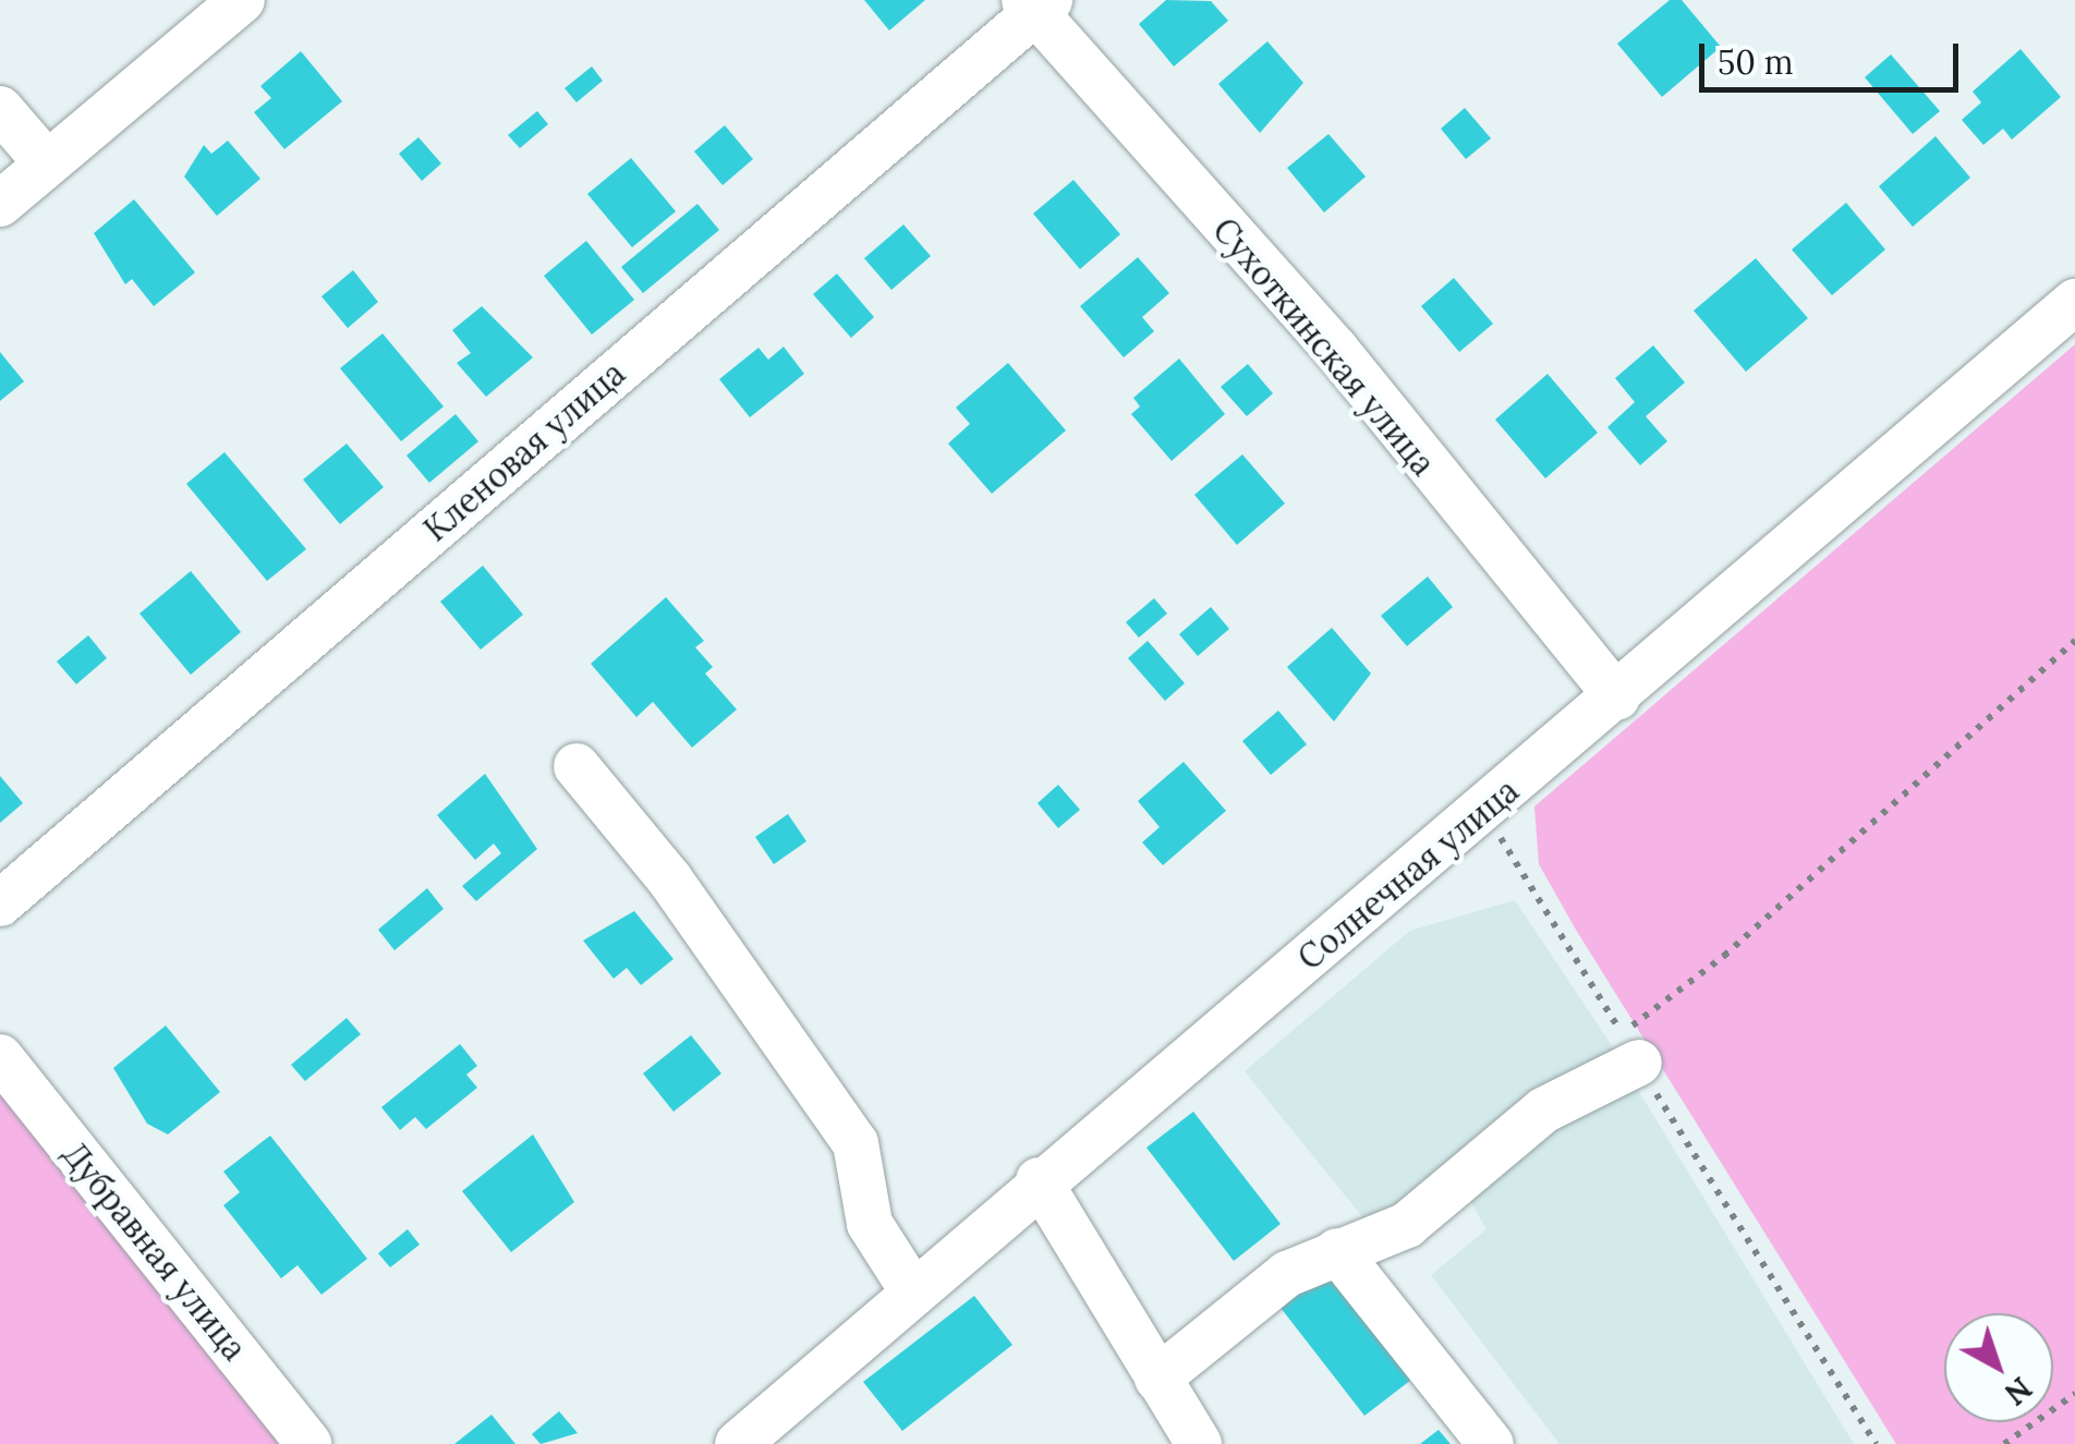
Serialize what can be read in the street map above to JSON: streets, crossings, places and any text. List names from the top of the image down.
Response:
{
  "streets": {
    "street": [
      "Сухоткинская улица",
      "Кленовая улица",
      "Солнечная улица",
      "Дубравная улица"
    ]
  },
  "crossings": [
    ["Сухоткинская улица", "Кленовая улица"],
    ["Сухоткинская улица", "Солнечная улица"]
  ],
  "scale_bar": "50 m",
  "north": "bottom right"
}
